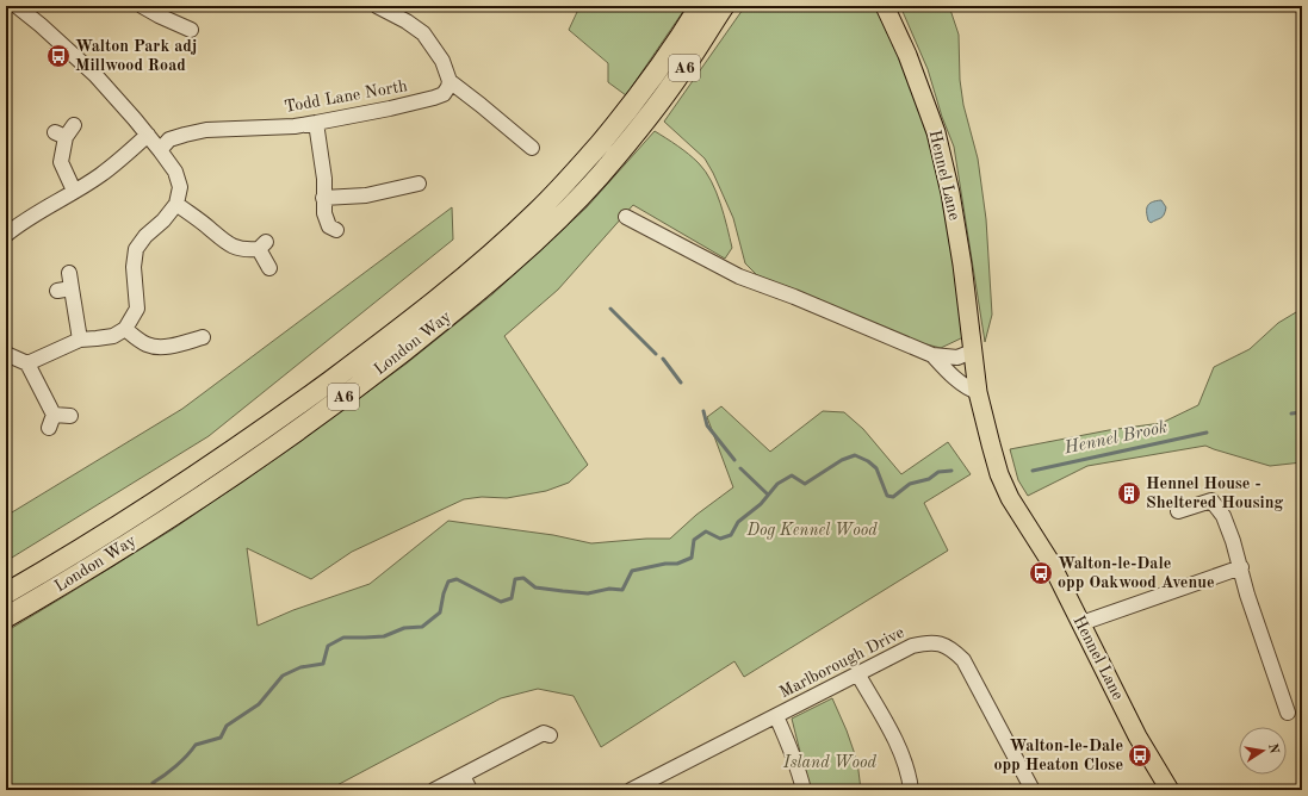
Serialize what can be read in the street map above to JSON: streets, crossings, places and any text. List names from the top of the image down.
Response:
{
  "streets": {
    "highway": ["A6", "London Way"],
    "main road": ["Hennel Lane"],
    "street": ["Todd Lane North", "Marlborough Drive"]
  },
  "water": ["Hennel Brook"],
  "parks": ["Dog Kennel Wood", "Island Wood"],
  "places": {
    "bus stop": ["Walton Park adj Millwood Road", "Walton-le-Dale opp Oakwood Avenue", "Walton-le-Dale opp Heaton Close"],
    "building": ["Hennel House - Sheltered Housing"]
  },
  "north": "right"
}
